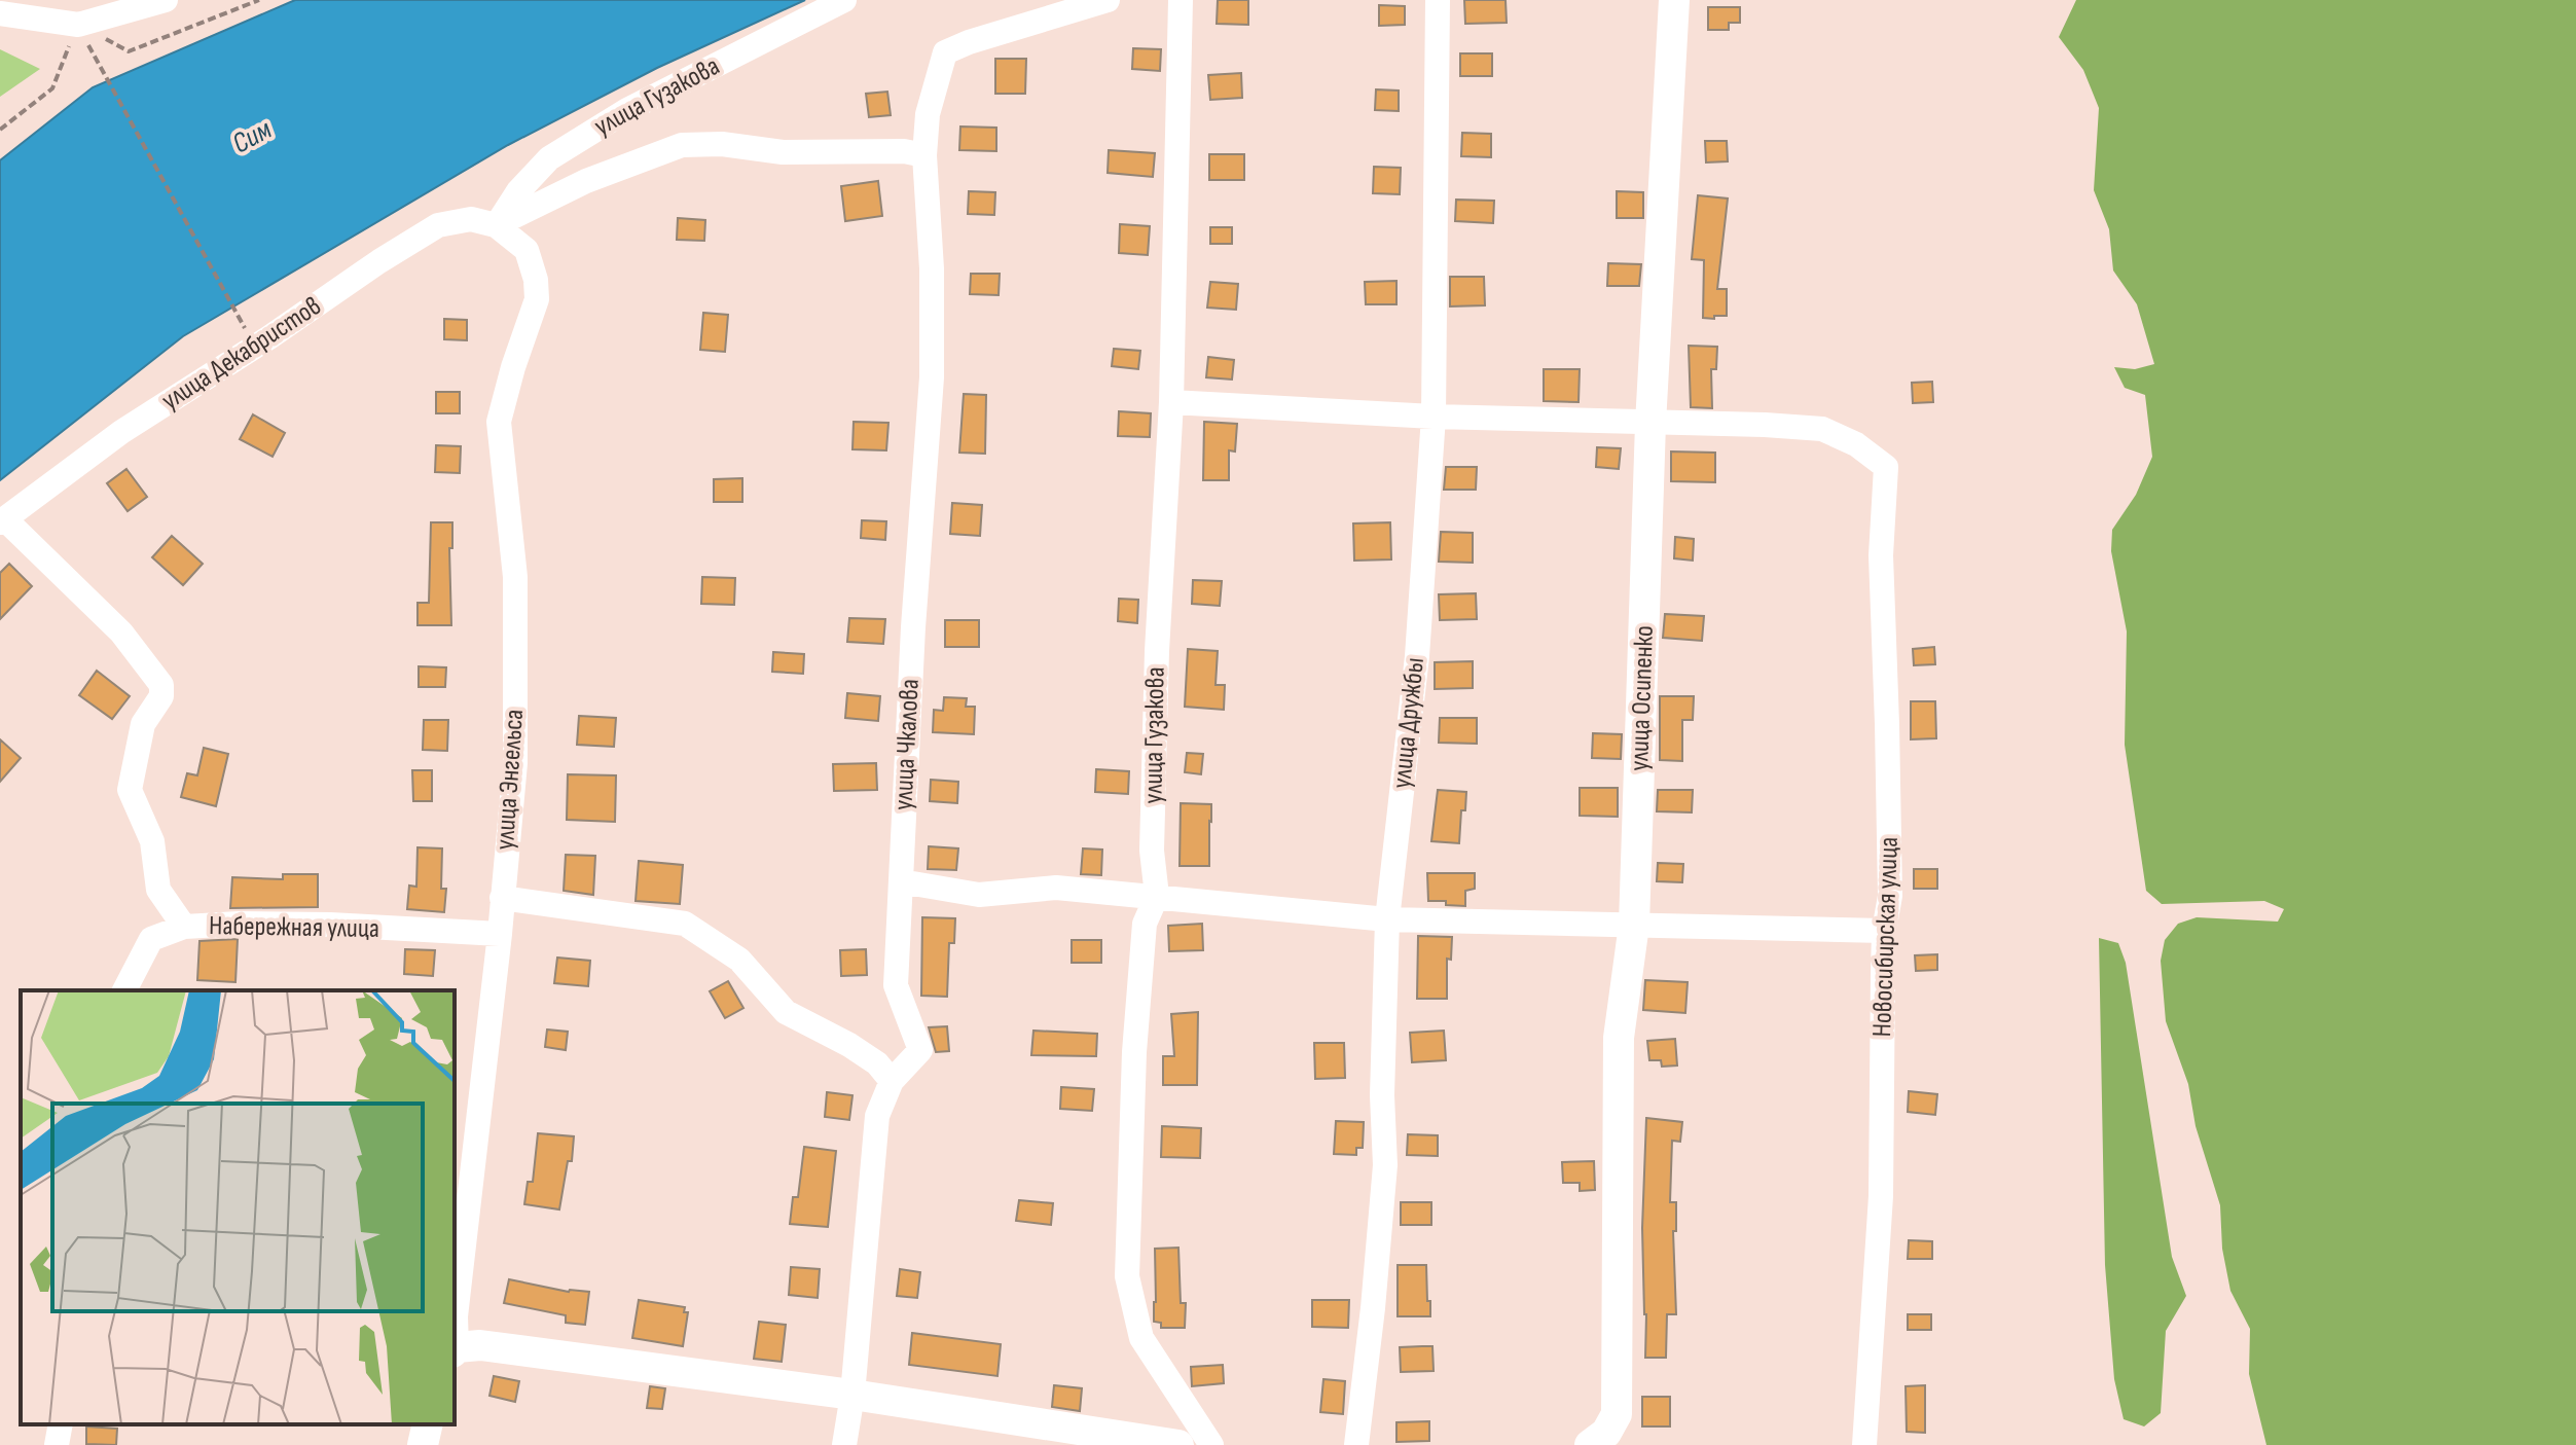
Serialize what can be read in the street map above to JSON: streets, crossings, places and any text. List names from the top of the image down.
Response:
{
  "streets": {
    "main road": ["улица Осипенко"],
    "street": [
      "улица Гузакова",
      "улица Декабристов",
      "улица Дружбы",
      "улица Чкалова",
      "улица Энгельса",
      "Набережная улица",
      "Новосибирская улица"
    ]
  },
  "crossings": [
    ["улица Гузакова", "улица Декабристов"],
    ["улица Гузакова", "улица Энгельса"],
    ["улица Декабристов", "улица Энгельса"],
    ["улица Осипенко", "Новосибирская улица"],
    ["улица Энгельса", "Набережная улица"]
  ],
  "water": ["Сим"]
}
